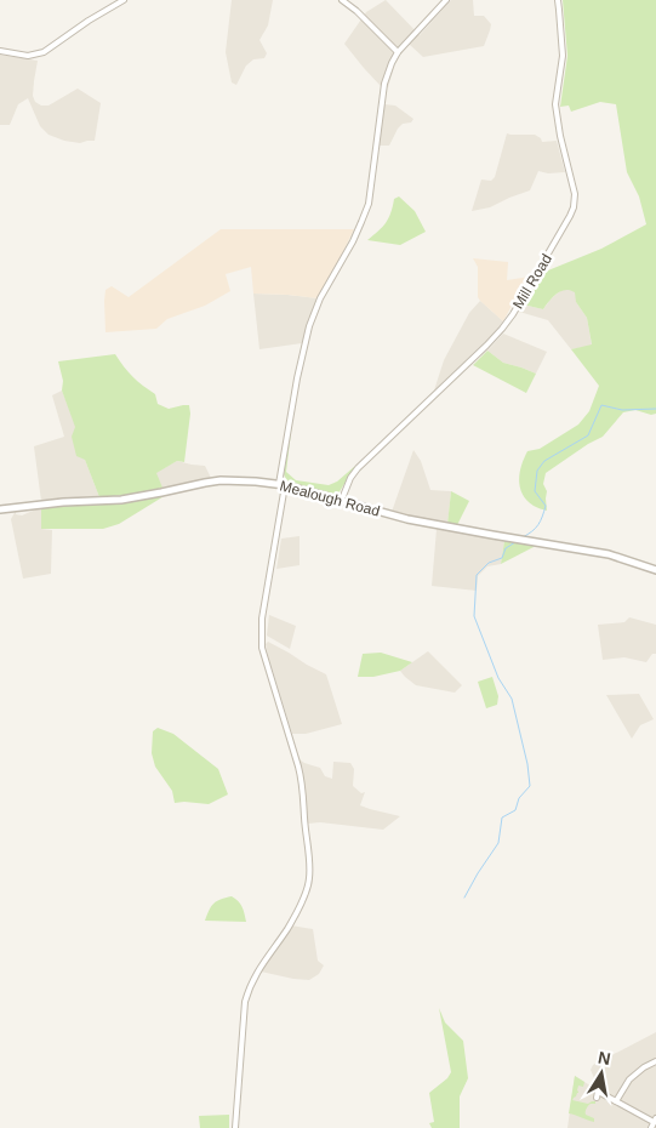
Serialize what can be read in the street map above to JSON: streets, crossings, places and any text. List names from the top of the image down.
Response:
{
  "streets": {
    "street": ["Mill Road", "Mealough Road"]
  },
  "crossings": [
    ["Mill Road", "Mealough Road"]
  ],
  "north": "top"
}
